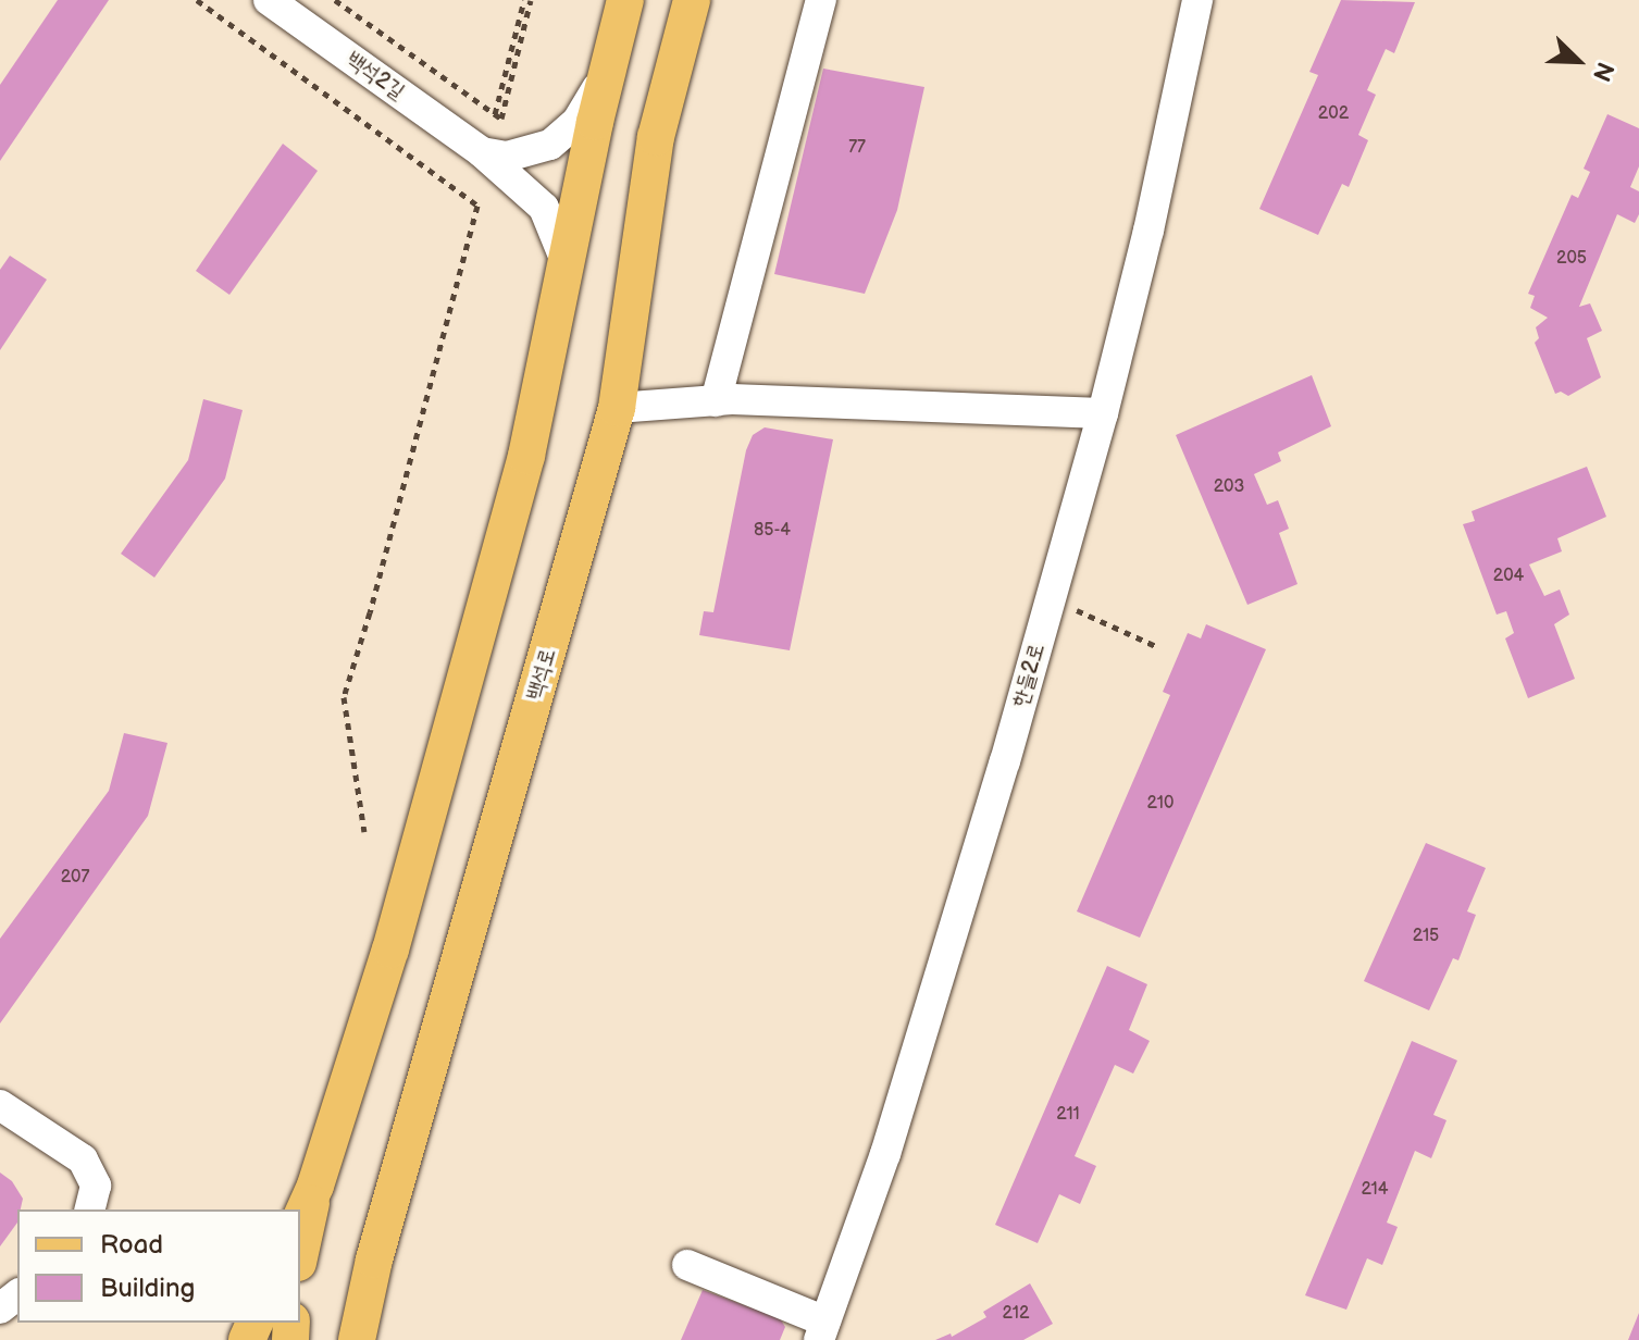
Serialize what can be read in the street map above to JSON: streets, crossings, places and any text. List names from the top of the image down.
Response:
{
  "streets": {
    "main road": ["백석로"],
    "street": ["백석2길", "한들2로"]
  },
  "house_numbers": [
    "202",
    "77",
    "205",
    "203",
    "85-4",
    "204",
    "210",
    "207",
    "215",
    "211",
    "214",
    "212"
  ],
  "legend": ["Road", "Building"],
  "north": "bottom right"
}
